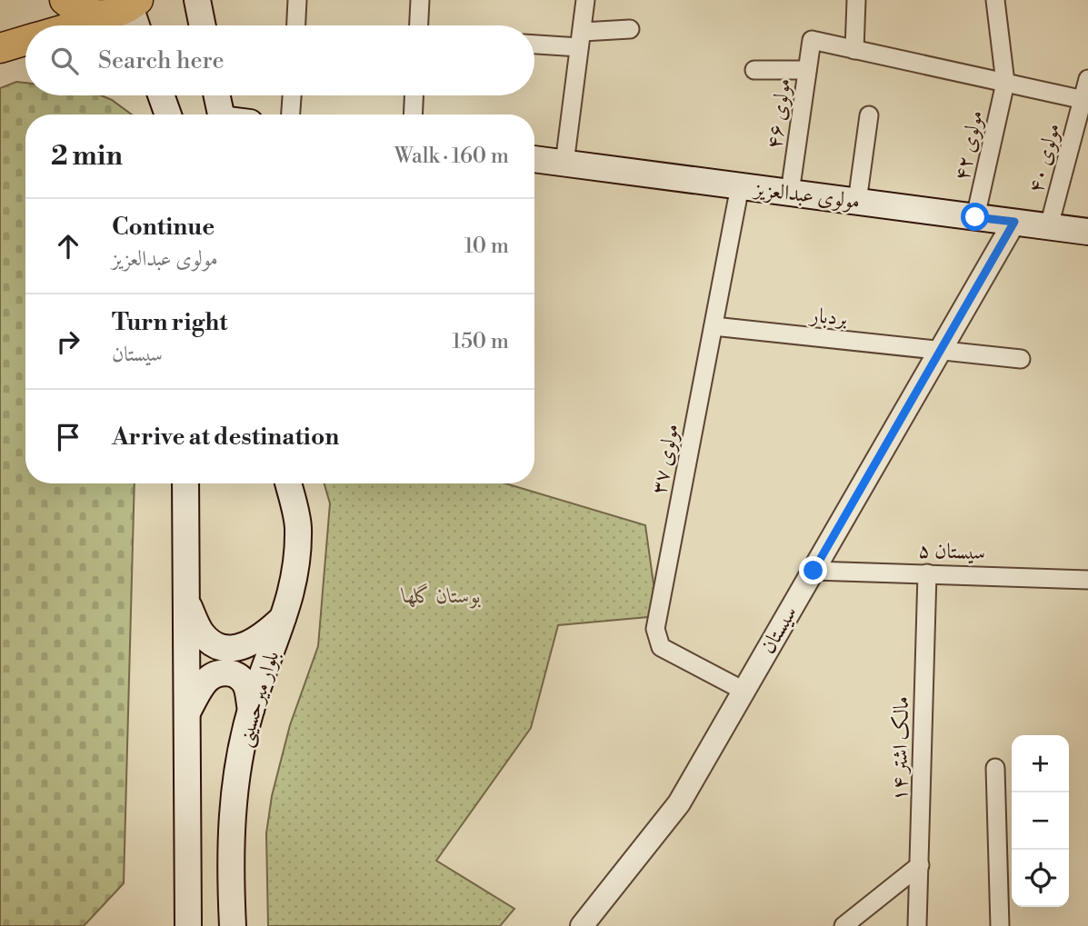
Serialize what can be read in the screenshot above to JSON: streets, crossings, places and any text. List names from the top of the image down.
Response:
{
  "streets": {
    "main road": ["مولوی عبدالعزیز", "بلوار میرحسینی"],
    "street": [
      "مولوی ۴۶",
      "مولوی ۴۲",
      "مولوی ۴۰",
      "بردبار",
      "مولوی ۳۷",
      "سیستان ۵",
      "سیستان",
      "مالک اشتر ۱۴"
    ]
  },
  "crossings": [
    ["مولوی ۴۶", "مولوی عبدالعزیز"],
    ["مولوی ۴۲", "مولوی عبدالعزیز"],
    ["مولوی ۴۰", "مولوی عبدالعزیز"],
    ["مولوی عبدالعزیز", "مولوی ۳۷"],
    ["مولوی عبدالعزیز", "سیستان"],
    ["بردبار", "مولوی ۳۷"],
    ["بردبار", "سیستان"],
    ["مولوی ۳۷", "سیستان"],
    ["سیستان ۵", "سیستان"],
    ["سیستان ۵", "مالک اشتر ۱۴"]
  ],
  "parks": ["بوستان گلها"],
  "page": {
    "search": "Search here",
    "heading": ["2 min", "Walk · 160 m"],
    "list": [
      ["Continue", "مولوی عبدالعزیز", "10 m"],
      ["Turn right", "سیستان", "150 m"],
      "Arrive at destination"
    ],
    "map_buttons": ["+", "−"]
  }
}
